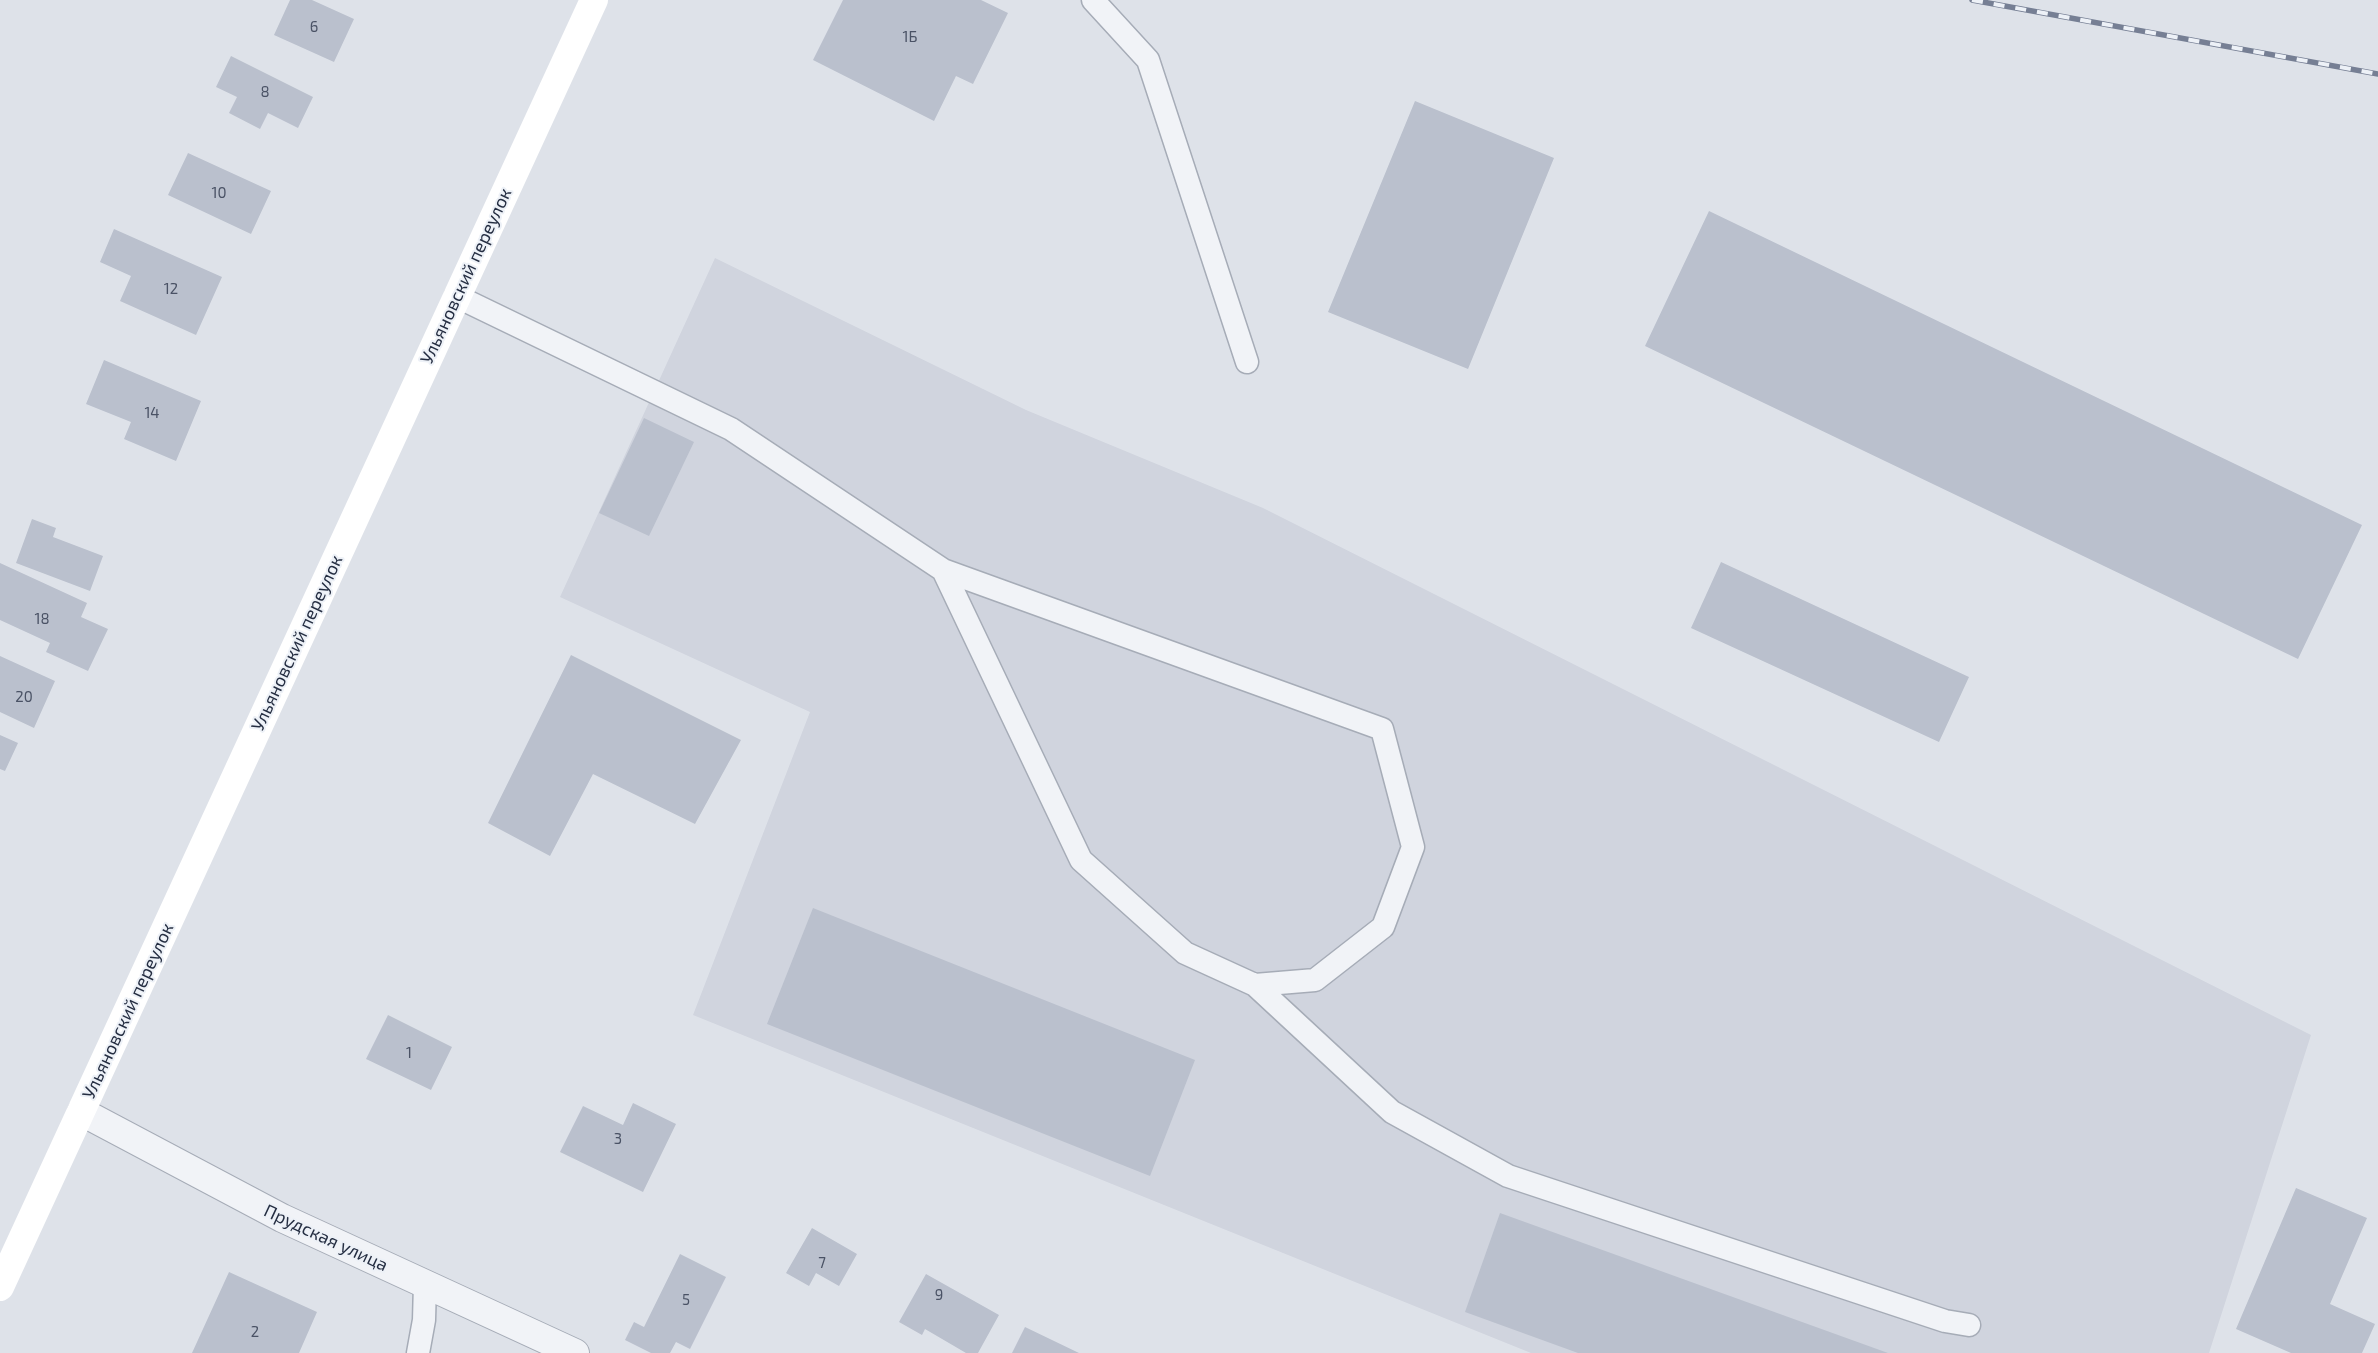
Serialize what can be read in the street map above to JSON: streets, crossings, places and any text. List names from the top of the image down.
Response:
{
  "streets": {
    "main road": ["Ульяновский переулок"],
    "street": ["Прудская улица"]
  },
  "crossings": [
    ["Ульяновский переулок", "Прудская улица"]
  ],
  "house_numbers": [
    "6",
    "1Б",
    "8",
    "10",
    "12",
    "14",
    "18",
    "20",
    "1",
    "3",
    "7",
    "9",
    "5",
    "2"
  ]
}
